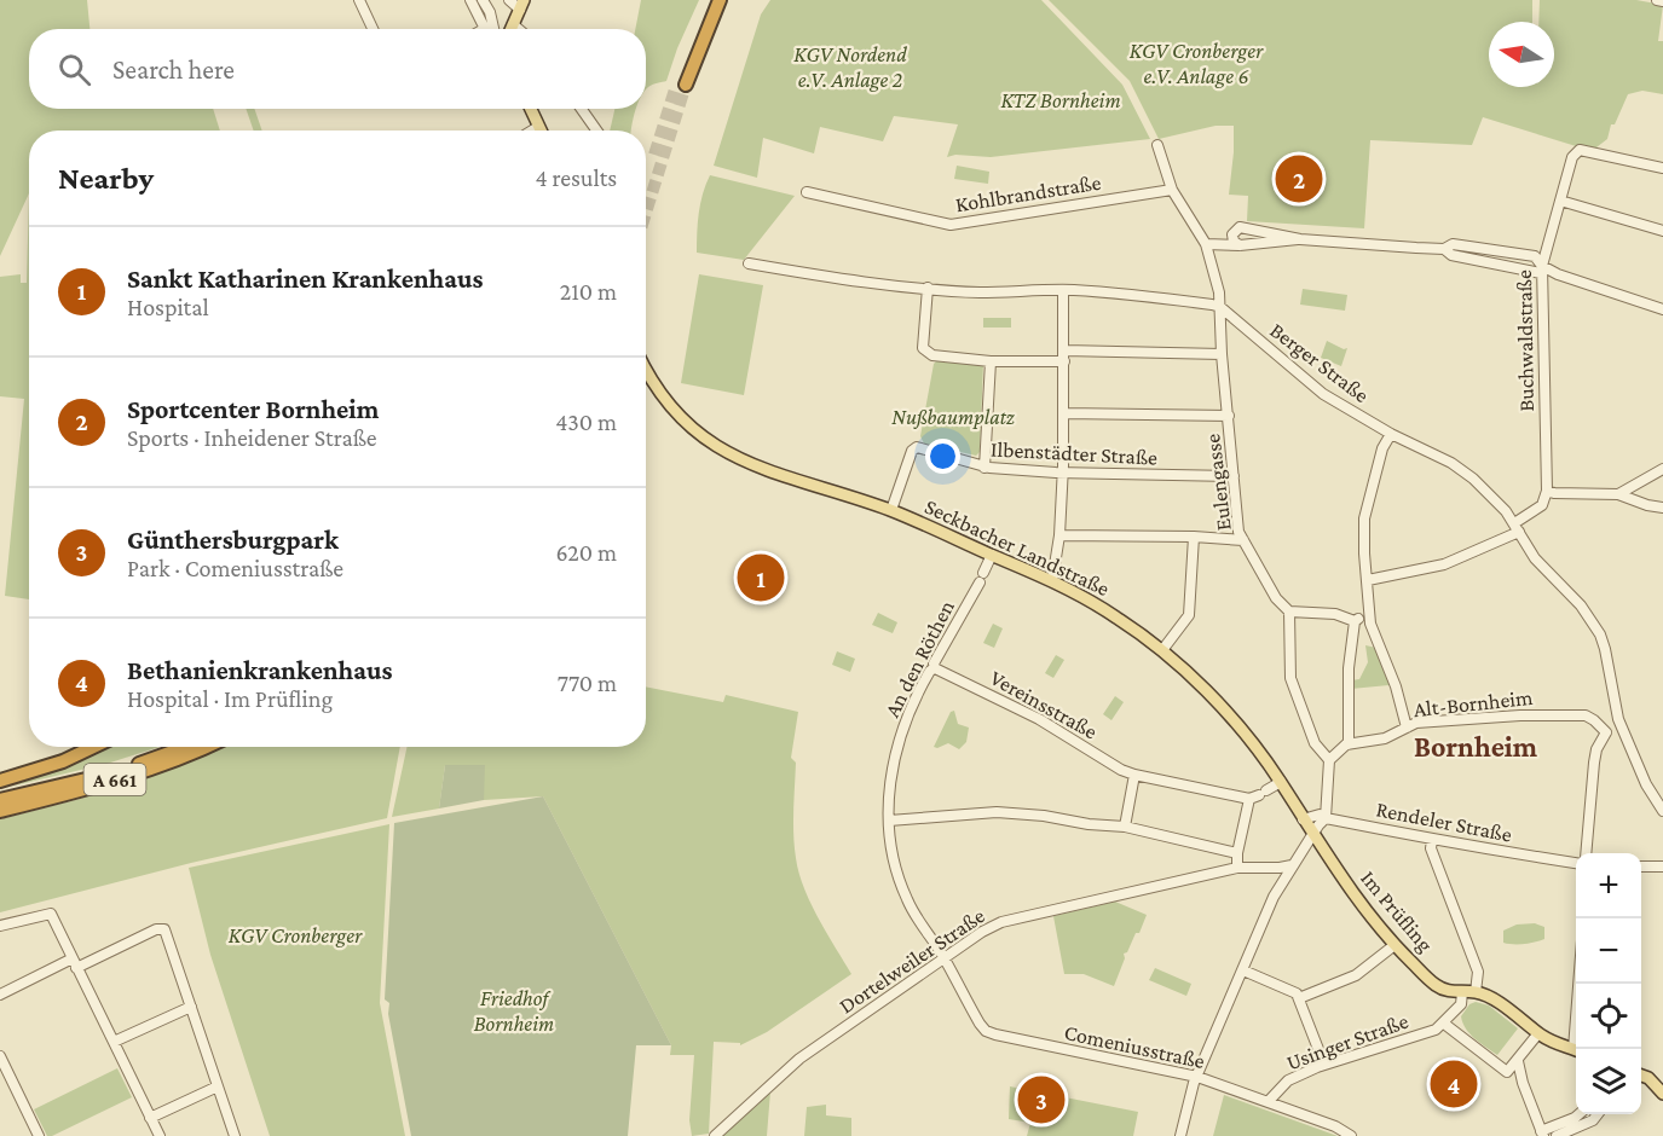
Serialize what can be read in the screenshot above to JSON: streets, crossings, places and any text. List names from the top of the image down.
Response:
{
  "streets": {
    "highway": ["A 661"],
    "main road": ["Seckbacher Landstraße", "Im Prüfling"],
    "street": [
      "Kohlbrandstraße",
      "Buchwaldstraße",
      "Berger Straße",
      "Ilbenstädter Straße",
      "Eulengasse",
      "An den Röthen",
      "Alt-Bornheim",
      "Vereinsstraße",
      "Rendeler Straße",
      "Dortelweiler Straße",
      "Usinger Straße",
      "Comeniusstraße"
    ]
  },
  "crossings": [
    ["Kohlbrandstraße", "Eulengasse"],
    ["Berger Straße", "Eulengasse"],
    ["Ilbenstädter Straße", "Eulengasse"],
    ["Ilbenstädter Straße", "Seckbacher Landstraße"],
    ["Seckbacher Landstraße", "An den Röthen"],
    ["Seckbacher Landstraße", "Rendeler Straße"],
    ["Seckbacher Landstraße", "Im Prüfling"],
    ["An den Röthen", "Vereinsstraße"],
    ["An den Röthen", "Dortelweiler Straße"],
    ["An den Röthen", "Comeniusstraße"],
    ["Dortelweiler Straße", "Comeniusstraße"],
    ["Usinger Straße", "Comeniusstraße"]
  ],
  "districts": ["Bornheim"],
  "parks": [
    "KGV Cronberger e.V. Anlage 6",
    "KGV Nordend e.V. Anlage 2",
    "KTZ Bornheim",
    "Nußbaumplatz",
    "KGV Cronberger",
    "Friedhof Bornheim"
  ],
  "north": "left",
  "page": {
    "search": "Search here",
    "heading": ["Nearby", "4 results"],
    "pins": [
      "2",
      "1",
      "4",
      "3"
    ],
    "list": [
      {
        "mark": "1",
        "name": "Sankt Katharinen Krankenhaus",
        "note": "Hospital",
        "value": "210 m"
      },
      {
        "mark": "2",
        "name": "Sportcenter Bornheim",
        "note": "Sports · Inheidener Straße",
        "value": "430 m"
      },
      {
        "mark": "3",
        "name": "Günthersburgpark",
        "note": "Park · Comeniusstraße",
        "value": "620 m"
      },
      {
        "mark": "4",
        "name": "Bethanienkrankenhaus",
        "note": "Hospital · Im Prüfling",
        "value": "770 m"
      }
    ],
    "map_buttons": ["+", "−"]
  }
}
